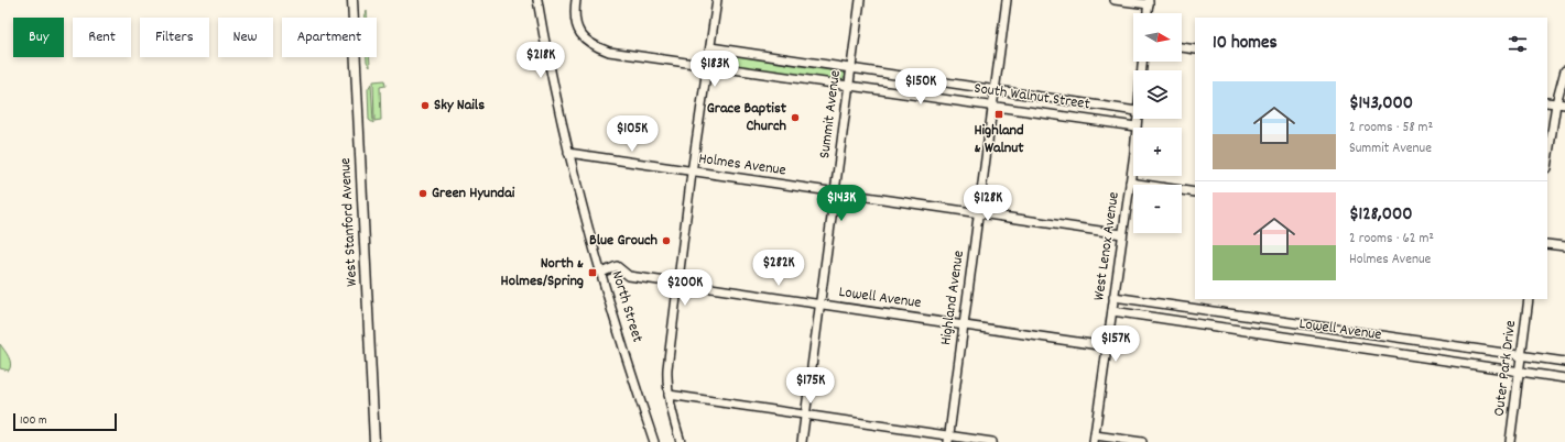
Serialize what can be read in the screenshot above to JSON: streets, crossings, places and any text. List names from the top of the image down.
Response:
{
  "streets": {
    "main road": ["West Stanford Avenue"],
    "street": [
      "South Walnut Street",
      "Summit Avenue",
      "Holmes Avenue",
      "West Lenox Avenue",
      "Lowell Avenue",
      "Highland Avenue",
      "North Street",
      "Outer Park Drive"
    ]
  },
  "crossings": [
    ["South Walnut Street", "Summit Avenue"],
    ["South Walnut Street", "West Lenox Avenue"],
    ["South Walnut Street", "Highland Avenue"],
    ["Summit Avenue", "Holmes Avenue"],
    ["Summit Avenue", "Lowell Avenue"],
    ["Holmes Avenue", "West Lenox Avenue"],
    ["Holmes Avenue", "Highland Avenue"],
    ["Holmes Avenue", "North Street"],
    ["West Lenox Avenue", "Lowell Avenue"],
    ["Lowell Avenue", "Highland Avenue"],
    ["Lowell Avenue", "North Street"],
    ["Lowell Avenue", "Outer Park Drive"]
  ],
  "places": {
    "other": [
      "Sky Nails",
      "Grace Baptist Church",
      "Green Hyundai",
      "Blue Grouch"
    ],
    "transit": ["Highland & Walnut", "North & Holmes/Spring"]
  },
  "scale_bar": "100 m",
  "north": "right",
  "page": {
    "map_buttons": ["+", "−"],
    "chip": [
      "Buy",
      "Rent",
      "Filters",
      "New",
      "Apartment"
    ],
    "heading": "10 homes",
    "price": [
      "$218K",
      "$183K",
      "$150K",
      "$105K",
      "$143K",
      "$128K",
      "$282K",
      "$200K",
      "$157K",
      "$175K"
    ],
    "list": [
      {
        "name": "$143,000",
        "note": "2 rooms · 58 m² · Summit Avenue"
      },
      {
        "name": "$128,000",
        "note": "2 rooms · 62 m² · Holmes Avenue"
      }
    ],
    "scale": "100 m"
  }
}
